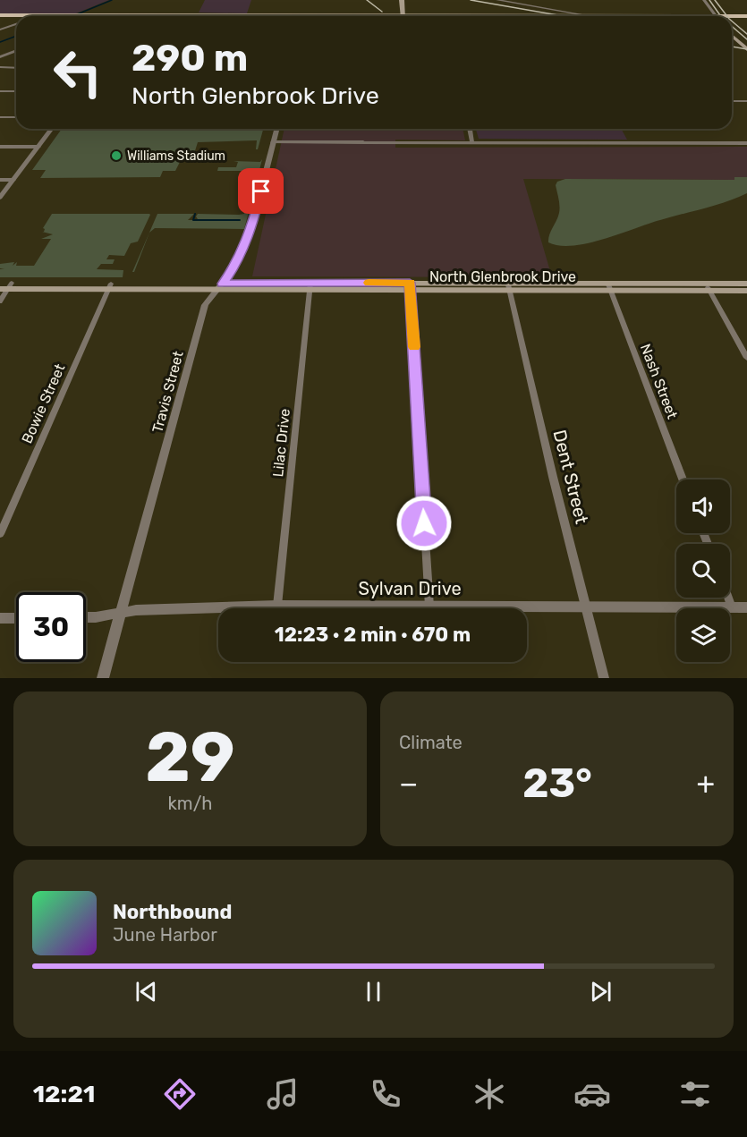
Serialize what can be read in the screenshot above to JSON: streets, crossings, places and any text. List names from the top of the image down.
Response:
{
  "streets": {
    "main road": ["North Glenbrook Drive"],
    "street": [
      "Nash Street",
      "Travis Street",
      "Bowie Street",
      "Lilac Drive",
      "Dent Street",
      "Sylvan Drive"
    ]
  },
  "crossings": [
    ["North Glenbrook Drive", "Nash Street"],
    ["North Glenbrook Drive", "Travis Street"],
    ["North Glenbrook Drive", "Bowie Street"],
    ["North Glenbrook Drive", "Lilac Drive"],
    ["North Glenbrook Drive", "Dent Street"],
    ["Travis Street", "Sylvan Drive"],
    ["Lilac Drive", "Sylvan Drive"],
    ["Dent Street", "Sylvan Drive"]
  ],
  "places": ["Williams Stadium"],
  "page": {
    "turn": ["290 m", "North Glenbrook Drive"],
    "limit": "30",
    "trip": "12:23 · 2 min · 670 m",
    "tile": [
      ["29", "km/h"],
      "Climate"
    ],
    "heat": ["−", "23°", "+"],
    "song": ["Northbound", "June Harbor"],
    "tabs": "12:21"
  }
}
